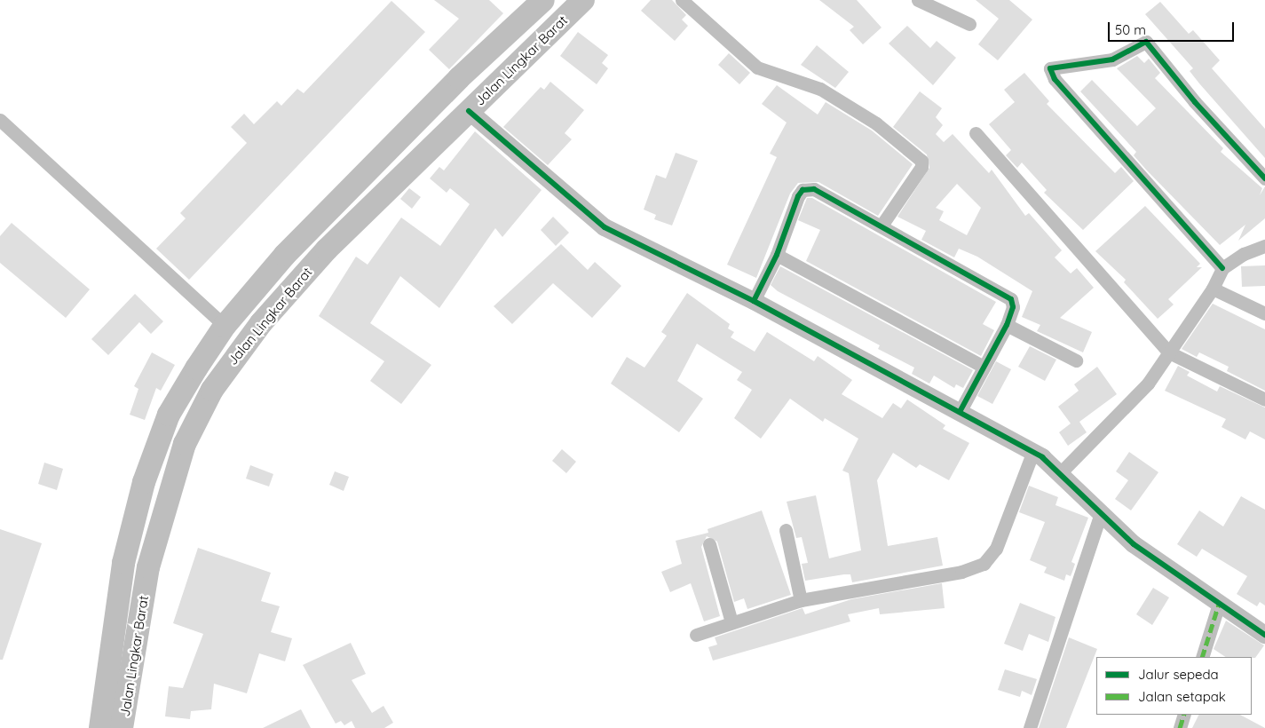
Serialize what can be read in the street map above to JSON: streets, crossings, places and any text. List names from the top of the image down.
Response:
{
  "streets": {
    "highway": ["Jalan Lingkar Barat"]
  },
  "legend": ["Jalur sepeda", "Jalan setapak"],
  "scale_bar": "50 m"
}
